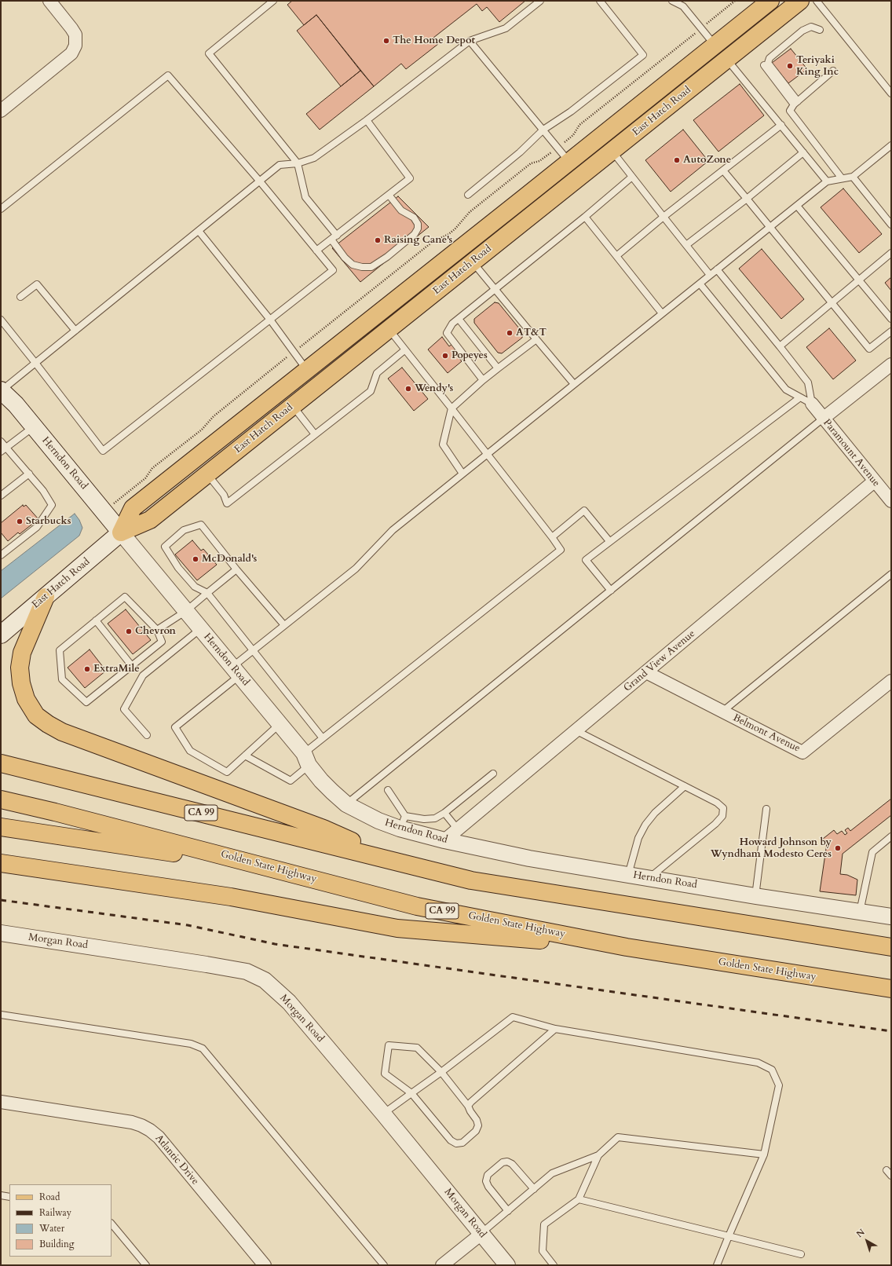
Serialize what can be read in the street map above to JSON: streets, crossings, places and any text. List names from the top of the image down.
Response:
{
  "streets": {
    "main road": [
      "East Hatch Road",
      "Herndon Road",
      "CA 99",
      "Golden State Highway"
    ],
    "street": [
      "Paramount Avenue",
      "Grand View Avenue",
      "Belmont Avenue",
      "Morgan Road",
      "Atlantic Drive"
    ]
  },
  "crossings": [
    ["East Hatch Road", "Herndon Road"],
    ["Paramount Avenue", "Grand View Avenue"],
    ["Herndon Road", "Grand View Avenue"],
    ["Grand View Avenue", "Belmont Avenue"]
  ],
  "places": [
    "The Home Depot",
    "Teriyaki King Inc",
    "AutoZone",
    "Raising Cane's",
    "AT&T",
    "Popeyes",
    "Wendy's",
    "Starbucks",
    "McDonald's",
    "Chevron",
    "ExtraMile",
    "Howard Johnson by Wyndham Modesto Ceres"
  ],
  "legend": [
    "Road",
    "Railway",
    "Water",
    "Building"
  ],
  "north": "top left"
}
